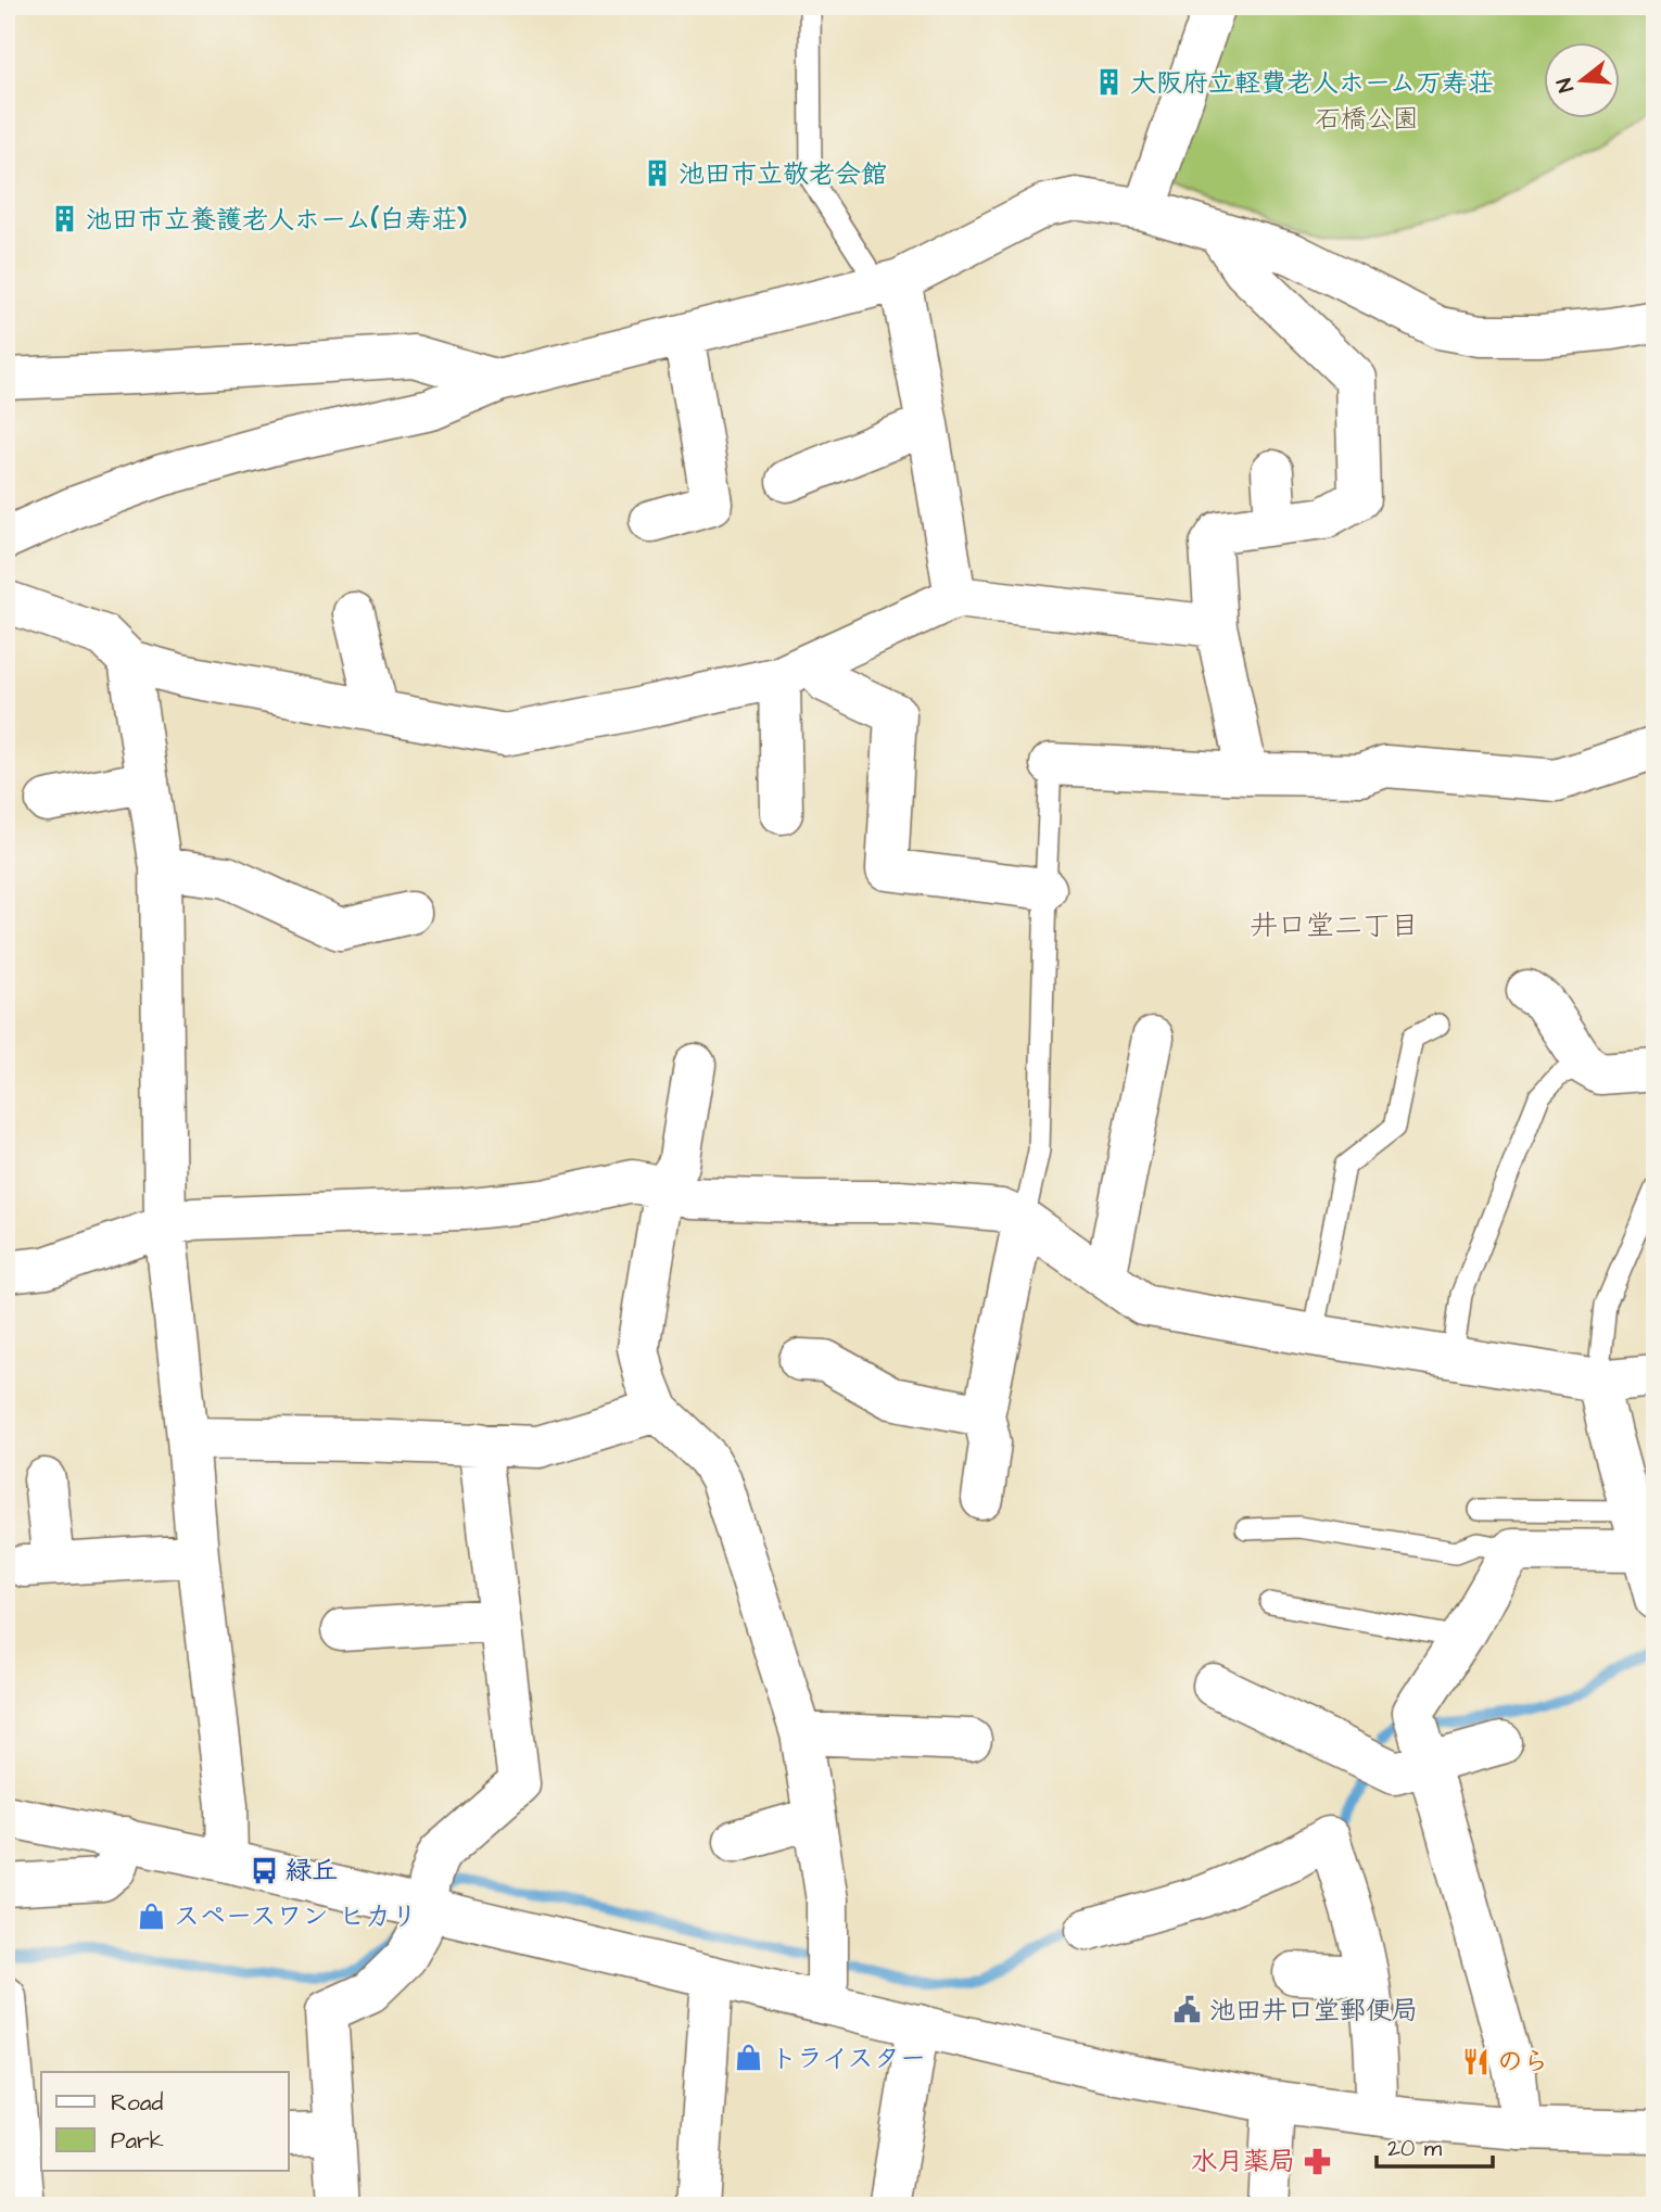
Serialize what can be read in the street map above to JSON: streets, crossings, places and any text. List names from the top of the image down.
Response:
{
  "districts": ["井口堂二丁目"],
  "parks": ["石橋公園"],
  "places": {
    "building": ["大阪府立軽費老人ホーム万寿荘", "池田市立敬老会館", "池田市立養護老人ホーム(白寿荘)"],
    "bus stop": ["緑丘"],
    "shop": ["スペースワン ヒカリ", "トライスター"],
    "public building": ["池田井口堂郵便局"],
    "restaurant": ["のら"],
    "pharmacy": ["水月薬局"]
  },
  "legend": ["Road", "Park"],
  "scale_bar": "20 m",
  "north": "left"
}
